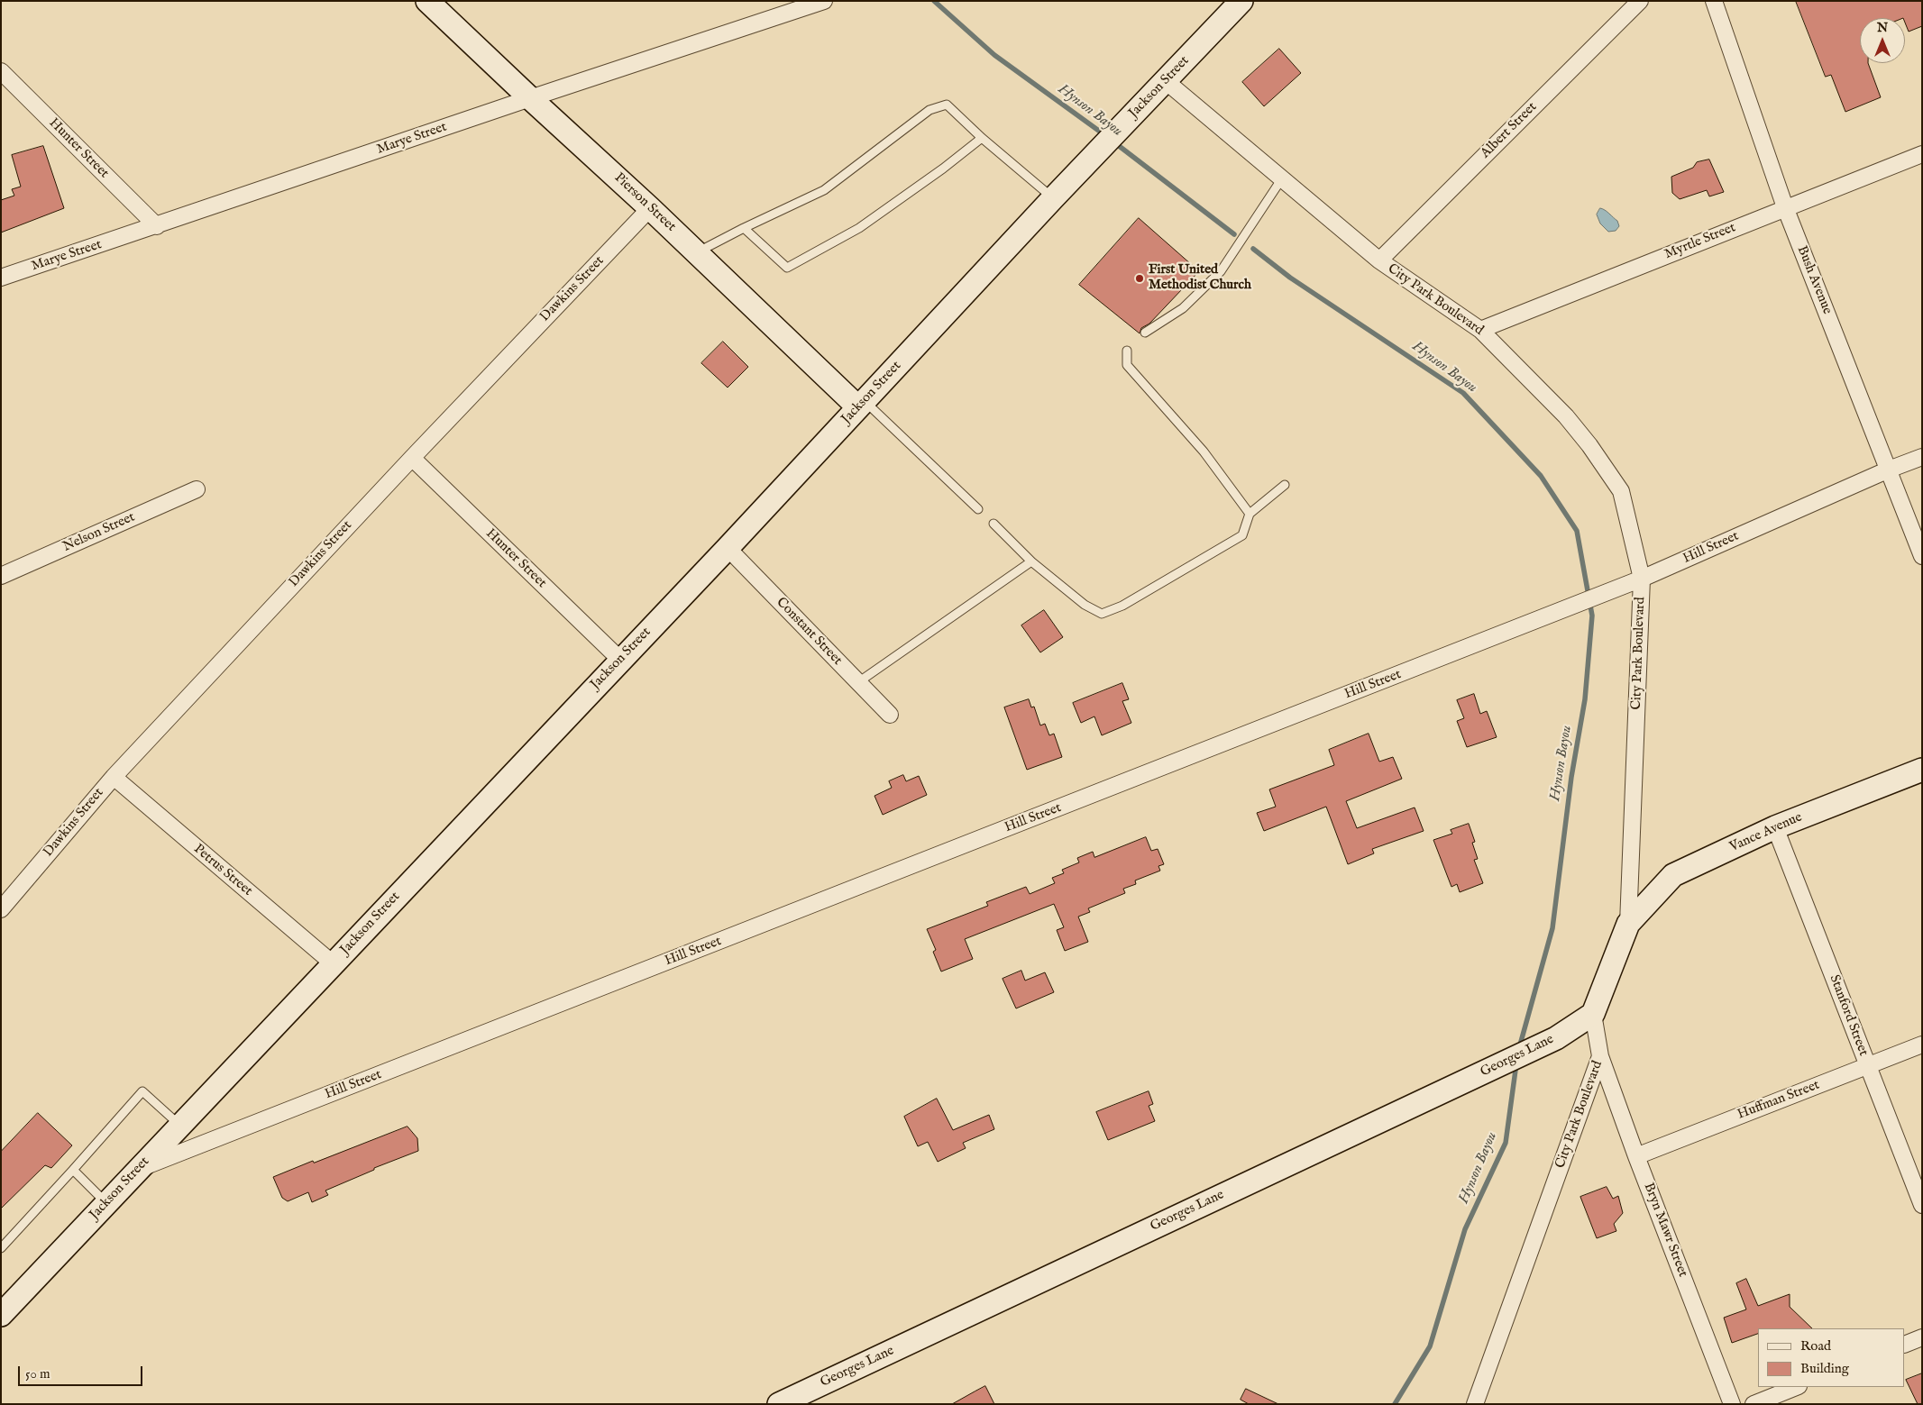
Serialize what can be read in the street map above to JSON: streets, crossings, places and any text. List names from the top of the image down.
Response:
{
  "streets": {
    "street": [
      "Jackson Street",
      "Albert Street",
      "Marye Street",
      "Hunter Street",
      "Pierson Street",
      "Myrtle Street",
      "Bush Avenue",
      "Dawkins Street",
      "City Park Boulevard",
      "Nelson Street",
      "Hill Street",
      "Constant Street",
      "Vance Avenue",
      "Petrus Street",
      "Stanford Street",
      "Georges Lane",
      "Huffman Street",
      "Bryn Mawr Street"
    ]
  },
  "crossings": [
    ["Jackson Street", "Hunter Street"],
    ["Jackson Street", "Pierson Street"],
    ["Jackson Street", "City Park Boulevard"],
    ["Jackson Street", "Hill Street"],
    ["Jackson Street", "Constant Street"],
    ["Jackson Street", "Petrus Street"],
    ["Albert Street", "City Park Boulevard"],
    ["Marye Street", "Hunter Street"],
    ["Marye Street", "Pierson Street"],
    ["Hunter Street", "Dawkins Street"],
    ["Pierson Street", "Dawkins Street"],
    ["Myrtle Street", "Bush Avenue"],
    ["Myrtle Street", "City Park Boulevard"],
    ["Bush Avenue", "Hill Street"],
    ["Dawkins Street", "Petrus Street"],
    ["City Park Boulevard", "Hill Street"],
    ["City Park Boulevard", "Vance Avenue"],
    ["City Park Boulevard", "Georges Lane"],
    ["City Park Boulevard", "Bryn Mawr Street"],
    ["Vance Avenue", "Stanford Street"],
    ["Stanford Street", "Huffman Street"],
    ["Huffman Street", "Bryn Mawr Street"]
  ],
  "water": ["Hynson Bayou"],
  "places": ["First United Methodist Church"],
  "legend": ["Road", "Building"],
  "scale_bar": "50 m",
  "north": "top"
}
